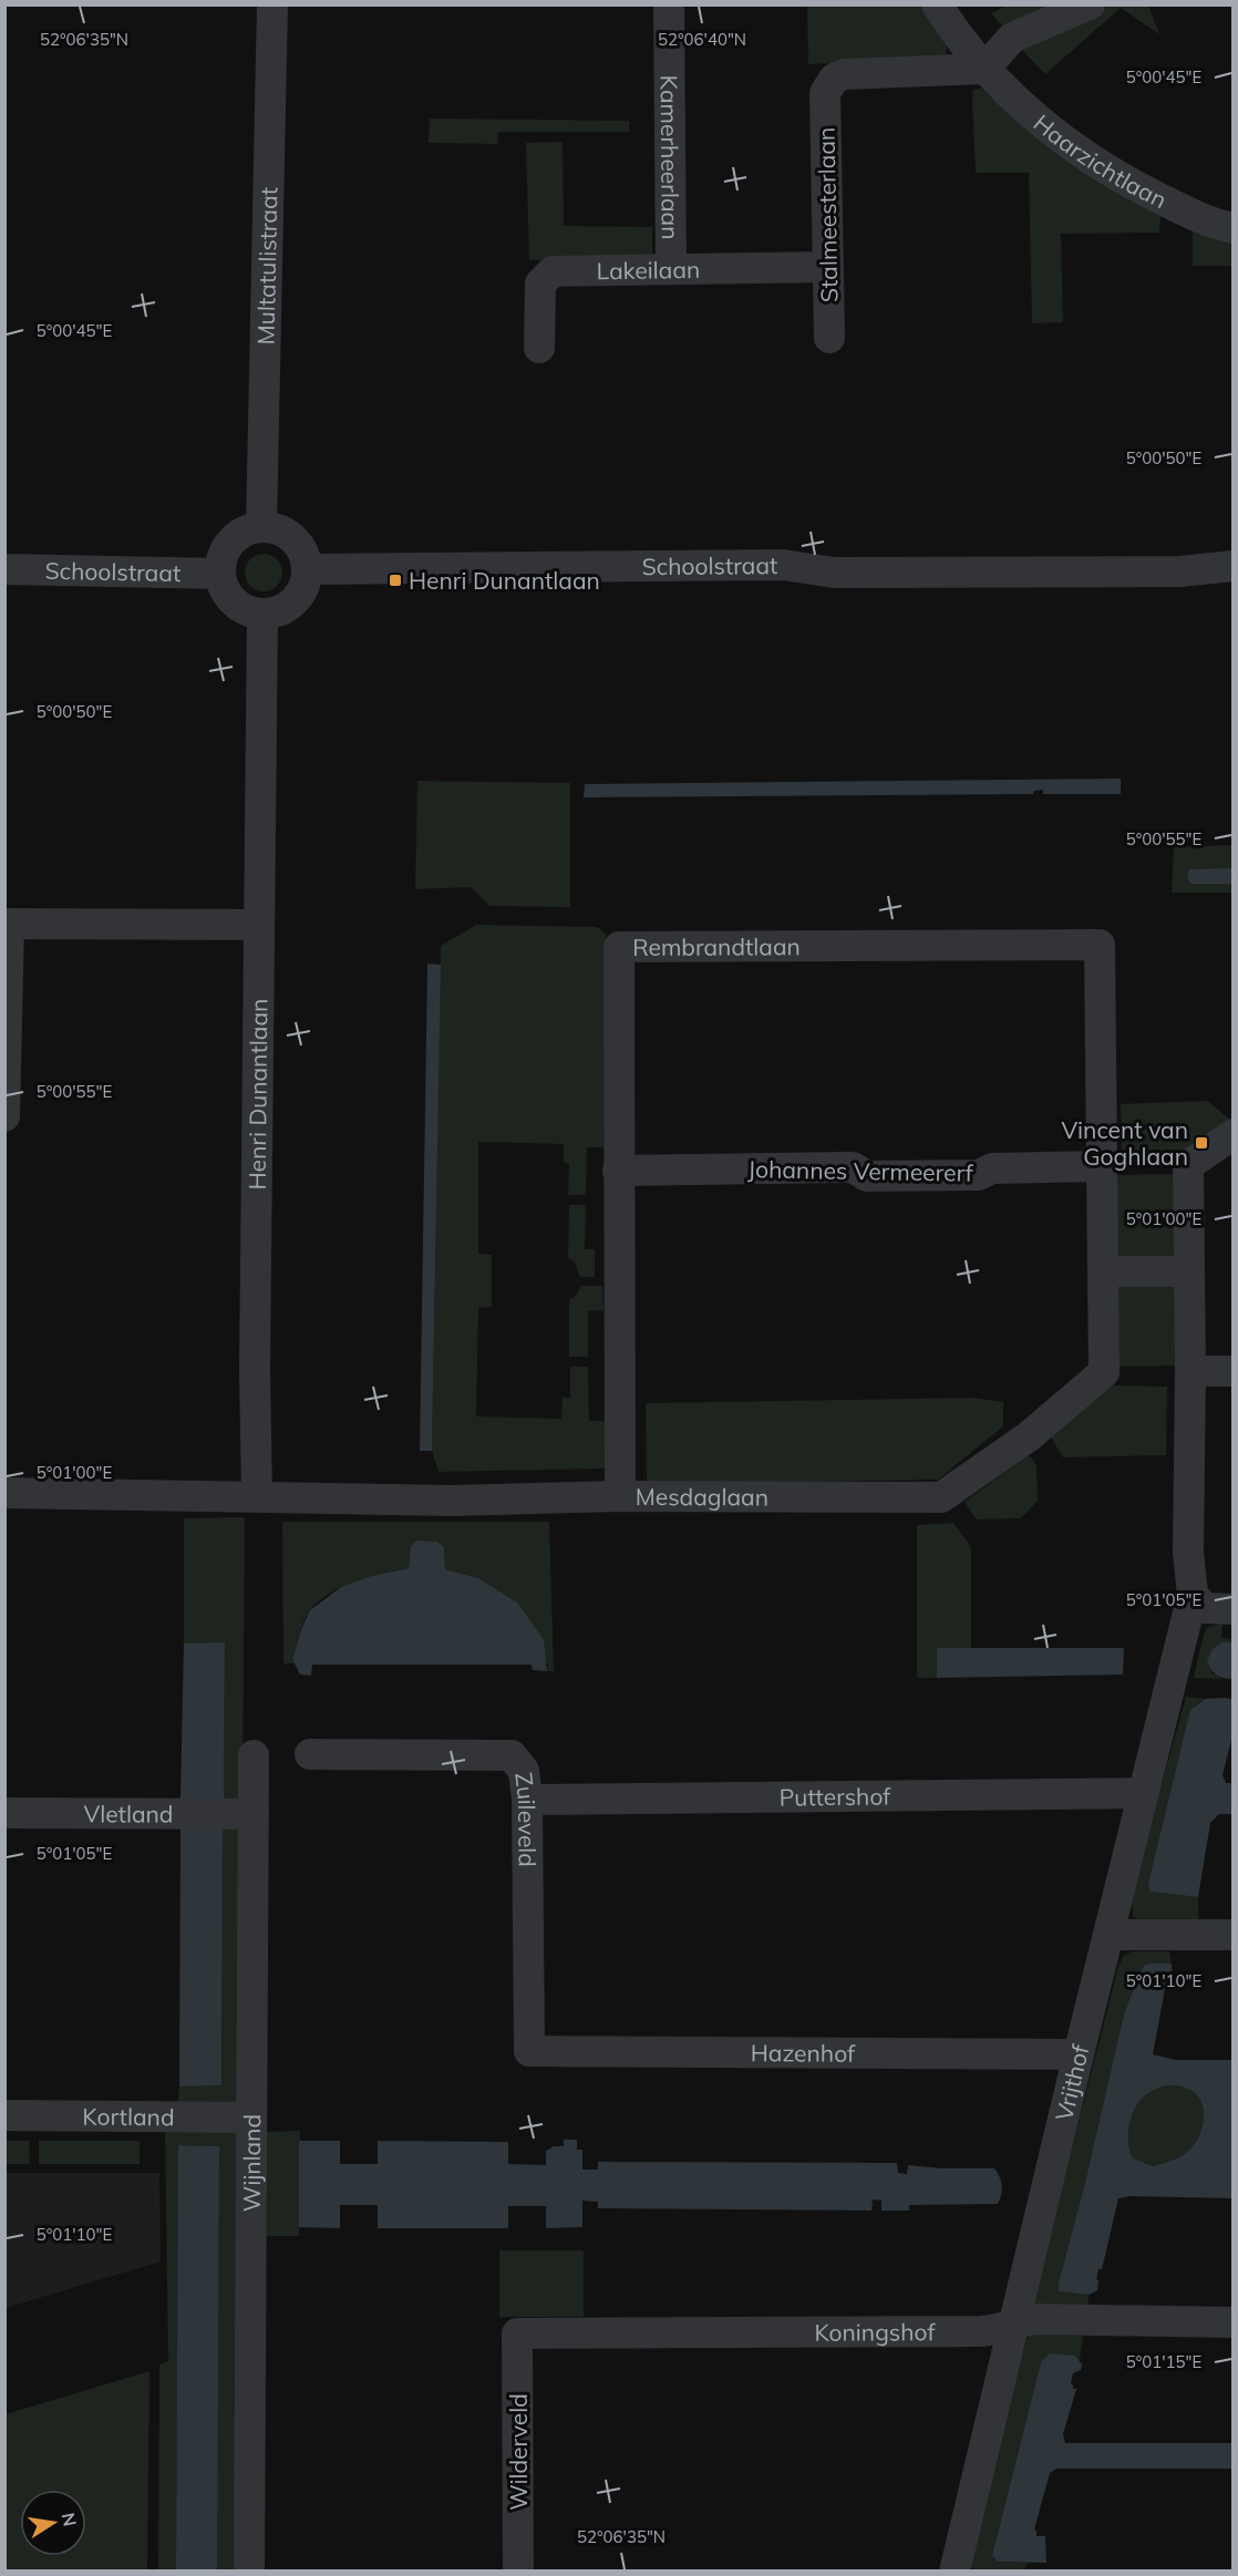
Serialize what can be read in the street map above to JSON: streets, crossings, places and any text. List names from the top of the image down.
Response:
{
  "streets": {
    "street": [
      "Kamerheerlaan",
      "Haarzichtlaan",
      "Stalmeesterlaan",
      "Multatulistraat",
      "Lakeilaan",
      "Schoolstraat",
      "Rembrandtlaan",
      "Henri Dunantlaan",
      "Johannes Vermeererf",
      "Mesdaglaan",
      "Puttershof",
      "Vletland",
      "Zuileveld",
      "Hazenhof",
      "Vrijthof",
      "Kortland",
      "Wijnland",
      "Koningshof",
      "Wilderveld"
    ]
  },
  "crossings": [
    ["Kamerheerlaan", "Lakeilaan"],
    ["Haarzichtlaan", "Stalmeesterlaan"],
    ["Stalmeesterlaan", "Lakeilaan"],
    ["Multatulistraat", "Schoolstraat"],
    ["Multatulistraat", "Henri Dunantlaan"],
    ["Schoolstraat", "Henri Dunantlaan"],
    ["Rembrandtlaan", "Johannes Vermeererf"],
    ["Rembrandtlaan", "Mesdaglaan"],
    ["Henri Dunantlaan", "Mesdaglaan"],
    ["Puttershof", "Zuileveld"],
    ["Puttershof", "Vrijthof"],
    ["Vletland", "Wijnland"],
    ["Zuileveld", "Hazenhof"],
    ["Hazenhof", "Vrijthof"],
    ["Vrijthof", "Koningshof"],
    ["Kortland", "Wijnland"],
    ["Koningshof", "Wilderveld"]
  ],
  "places": {
    "transit": ["Henri Dunantlaan", "Vincent van Goghlaan"]
  },
  "north": "right",
  "coordinates": [
    "52°06'35\"N",
    "52°06'40\"N",
    "5°00'45\"E",
    "5°00'50\"E",
    "5°00'55\"E",
    "5°01'00\"E",
    "5°01'05\"E",
    "5°01'10\"E",
    "5°01'15\"E"
  ]
}
